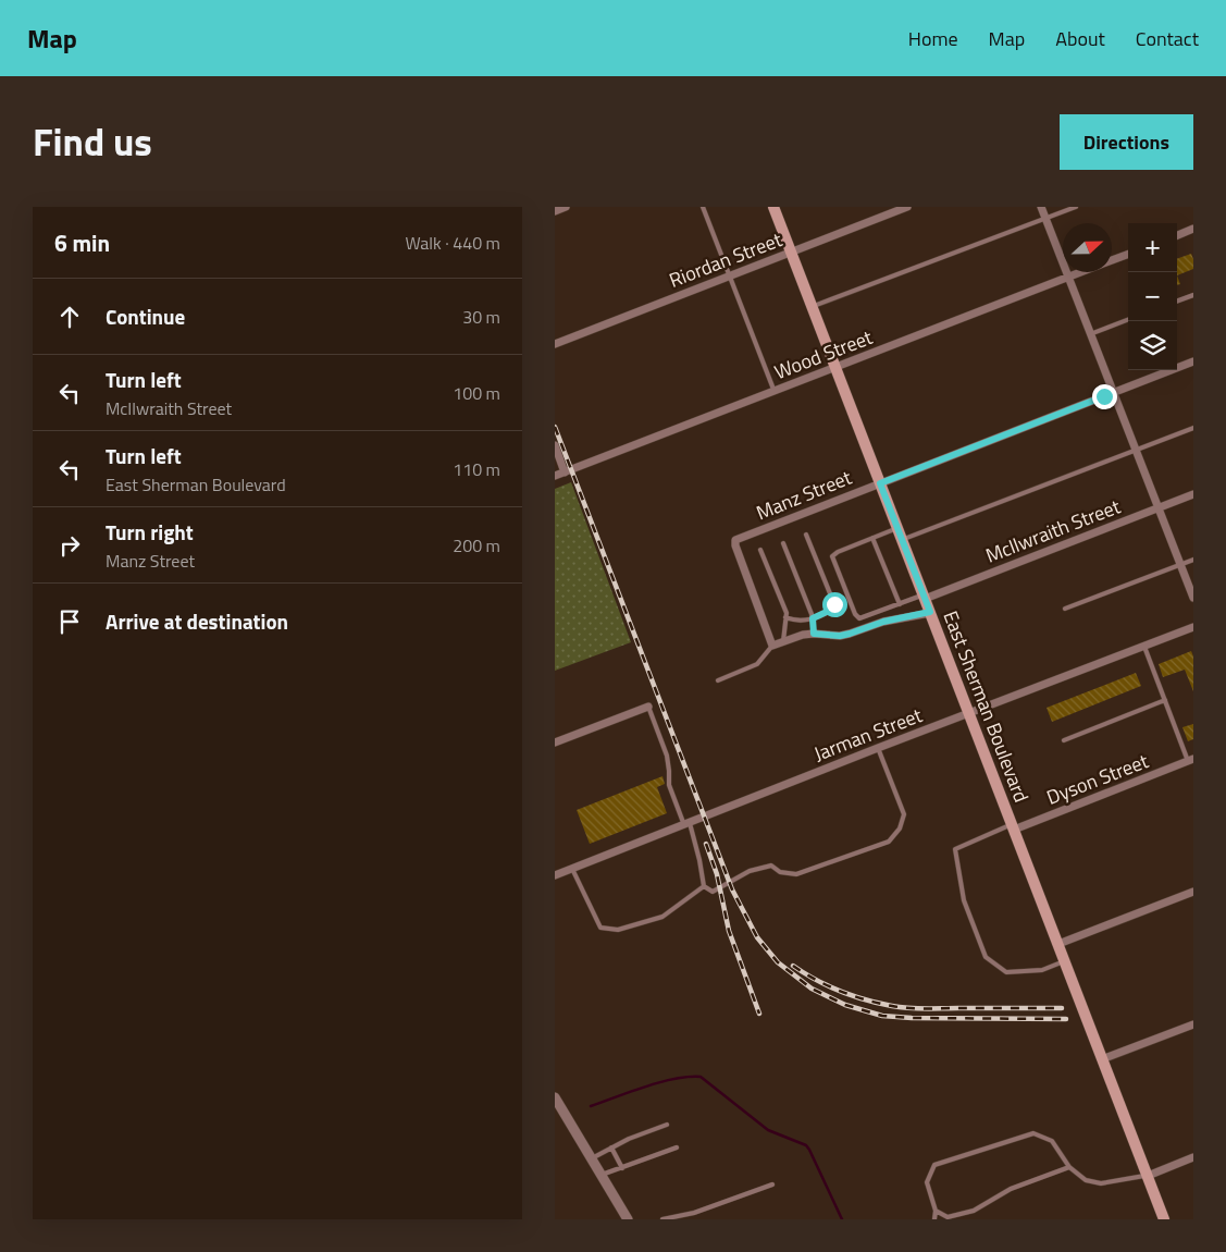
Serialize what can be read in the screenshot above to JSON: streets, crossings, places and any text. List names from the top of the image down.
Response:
{
  "streets": {
    "main road": ["East Sherman Boulevard"],
    "street": [
      "Riordan Street",
      "Wood Street",
      "Manz Street",
      "McIlwraith Street",
      "Jarman Street",
      "Dyson Street"
    ]
  },
  "crossings": [
    ["Riordan Street", "East Sherman Boulevard"],
    ["Wood Street", "East Sherman Boulevard"],
    ["Manz Street", "East Sherman Boulevard"],
    ["McIlwraith Street", "East Sherman Boulevard"],
    ["East Sherman Boulevard", "Jarman Street"],
    ["East Sherman Boulevard", "Dyson Street"]
  ],
  "north": "right",
  "page": {
    "header": "Map",
    "nav": [
      "Home",
      "Map",
      "About",
      "Contact"
    ],
    "title": "Find us",
    "buttons": "Directions",
    "heading": ["6 min", "Walk · 440 m"],
    "map_buttons": ["+", "−"],
    "list": [
      ["Continue", "30 m"],
      ["Turn left", "McIlwraith Street", "100 m"],
      ["Turn left", "East Sherman Boulevard", "110 m"],
      ["Turn right", "Manz Street", "200 m"],
      "Arrive at destination"
    ]
  }
}
